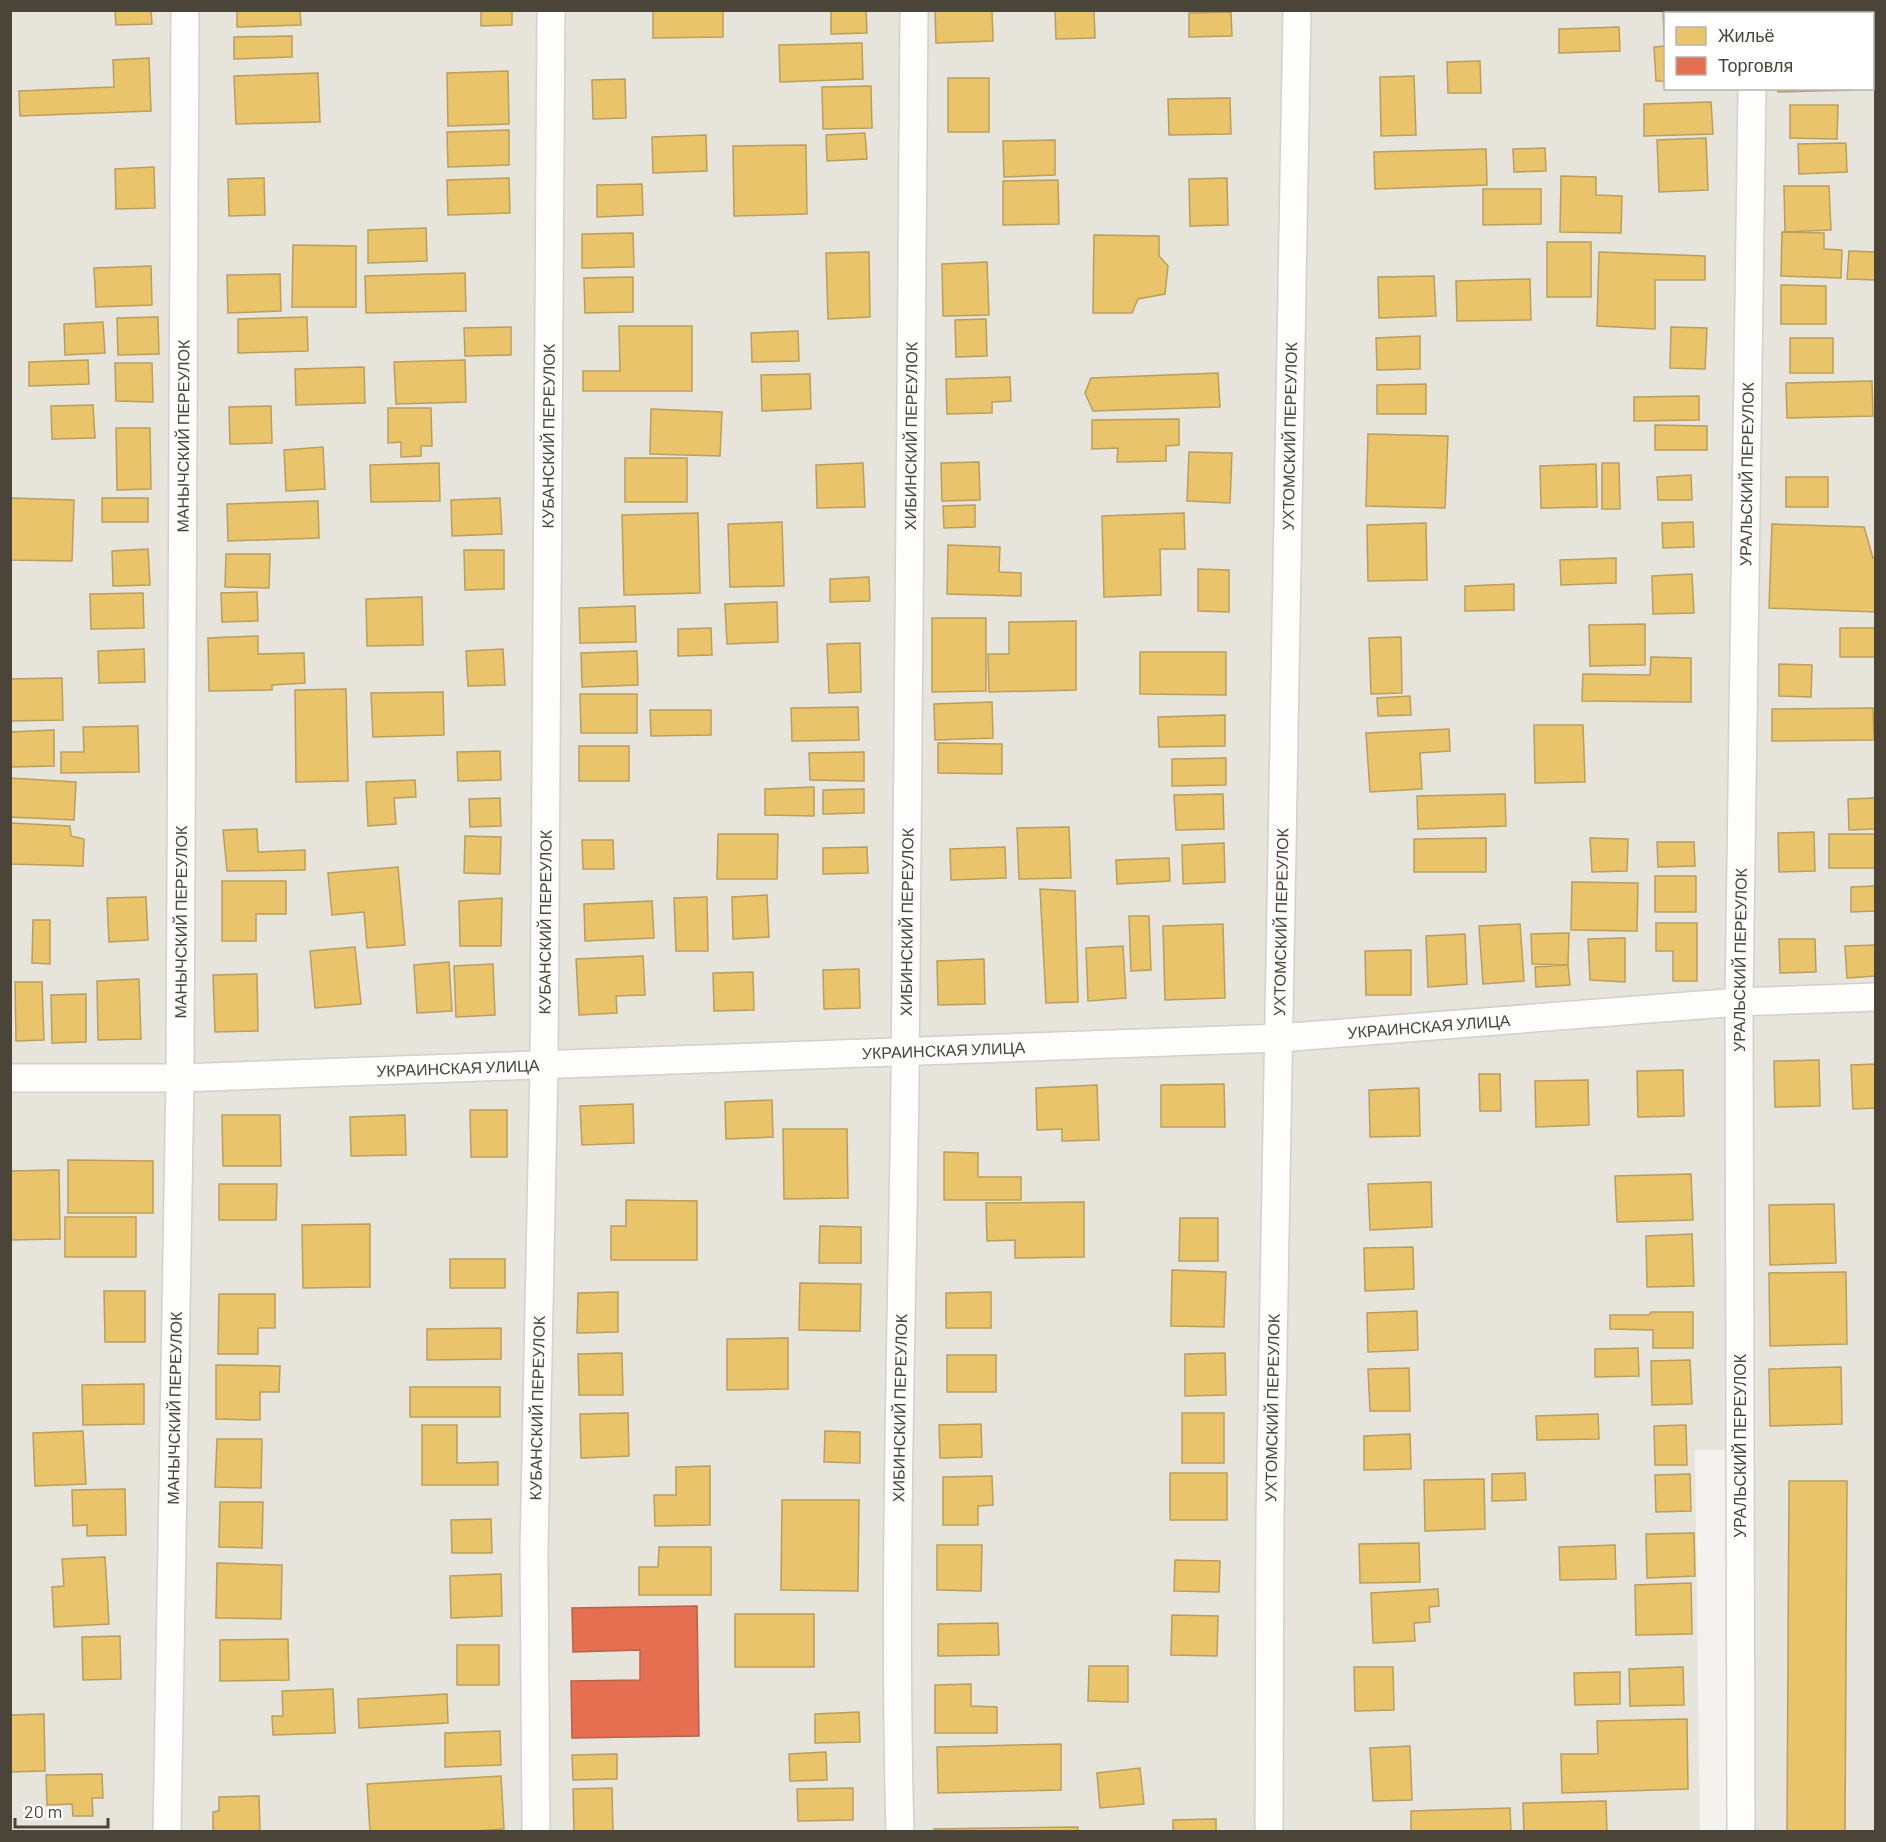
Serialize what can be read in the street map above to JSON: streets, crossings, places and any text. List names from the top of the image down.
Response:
{
  "streets": {
    "street": [
      "МАНЫЧСКИЙ ПЕРЕУЛОК",
      "КУБАНСКИЙ ПЕРЕУЛОК",
      "ХИБИНСКИЙ ПЕРЕУЛОК",
      "УХТОМСКИЙ ПЕРЕУЛОК",
      "УРАЛЬСКИЙ ПЕРЕУЛОК",
      "УКРАИНСКАЯ УЛИЦА"
    ]
  },
  "crossings": [
    ["МАНЫЧСКИЙ ПЕРЕУЛОК", "УКРАИНСКАЯ УЛИЦА"],
    ["КУБАНСКИЙ ПЕРЕУЛОК", "УКРАИНСКАЯ УЛИЦА"],
    ["ХИБИНСКИЙ ПЕРЕУЛОК", "УКРАИНСКАЯ УЛИЦА"],
    ["УХТОМСКИЙ ПЕРЕУЛОК", "УКРАИНСКАЯ УЛИЦА"],
    ["УРАЛЬСКИЙ ПЕРЕУЛОК", "УКРАИНСКАЯ УЛИЦА"]
  ],
  "legend": ["Жильё", "Торговля"],
  "scale_bar": "20 m"
}
